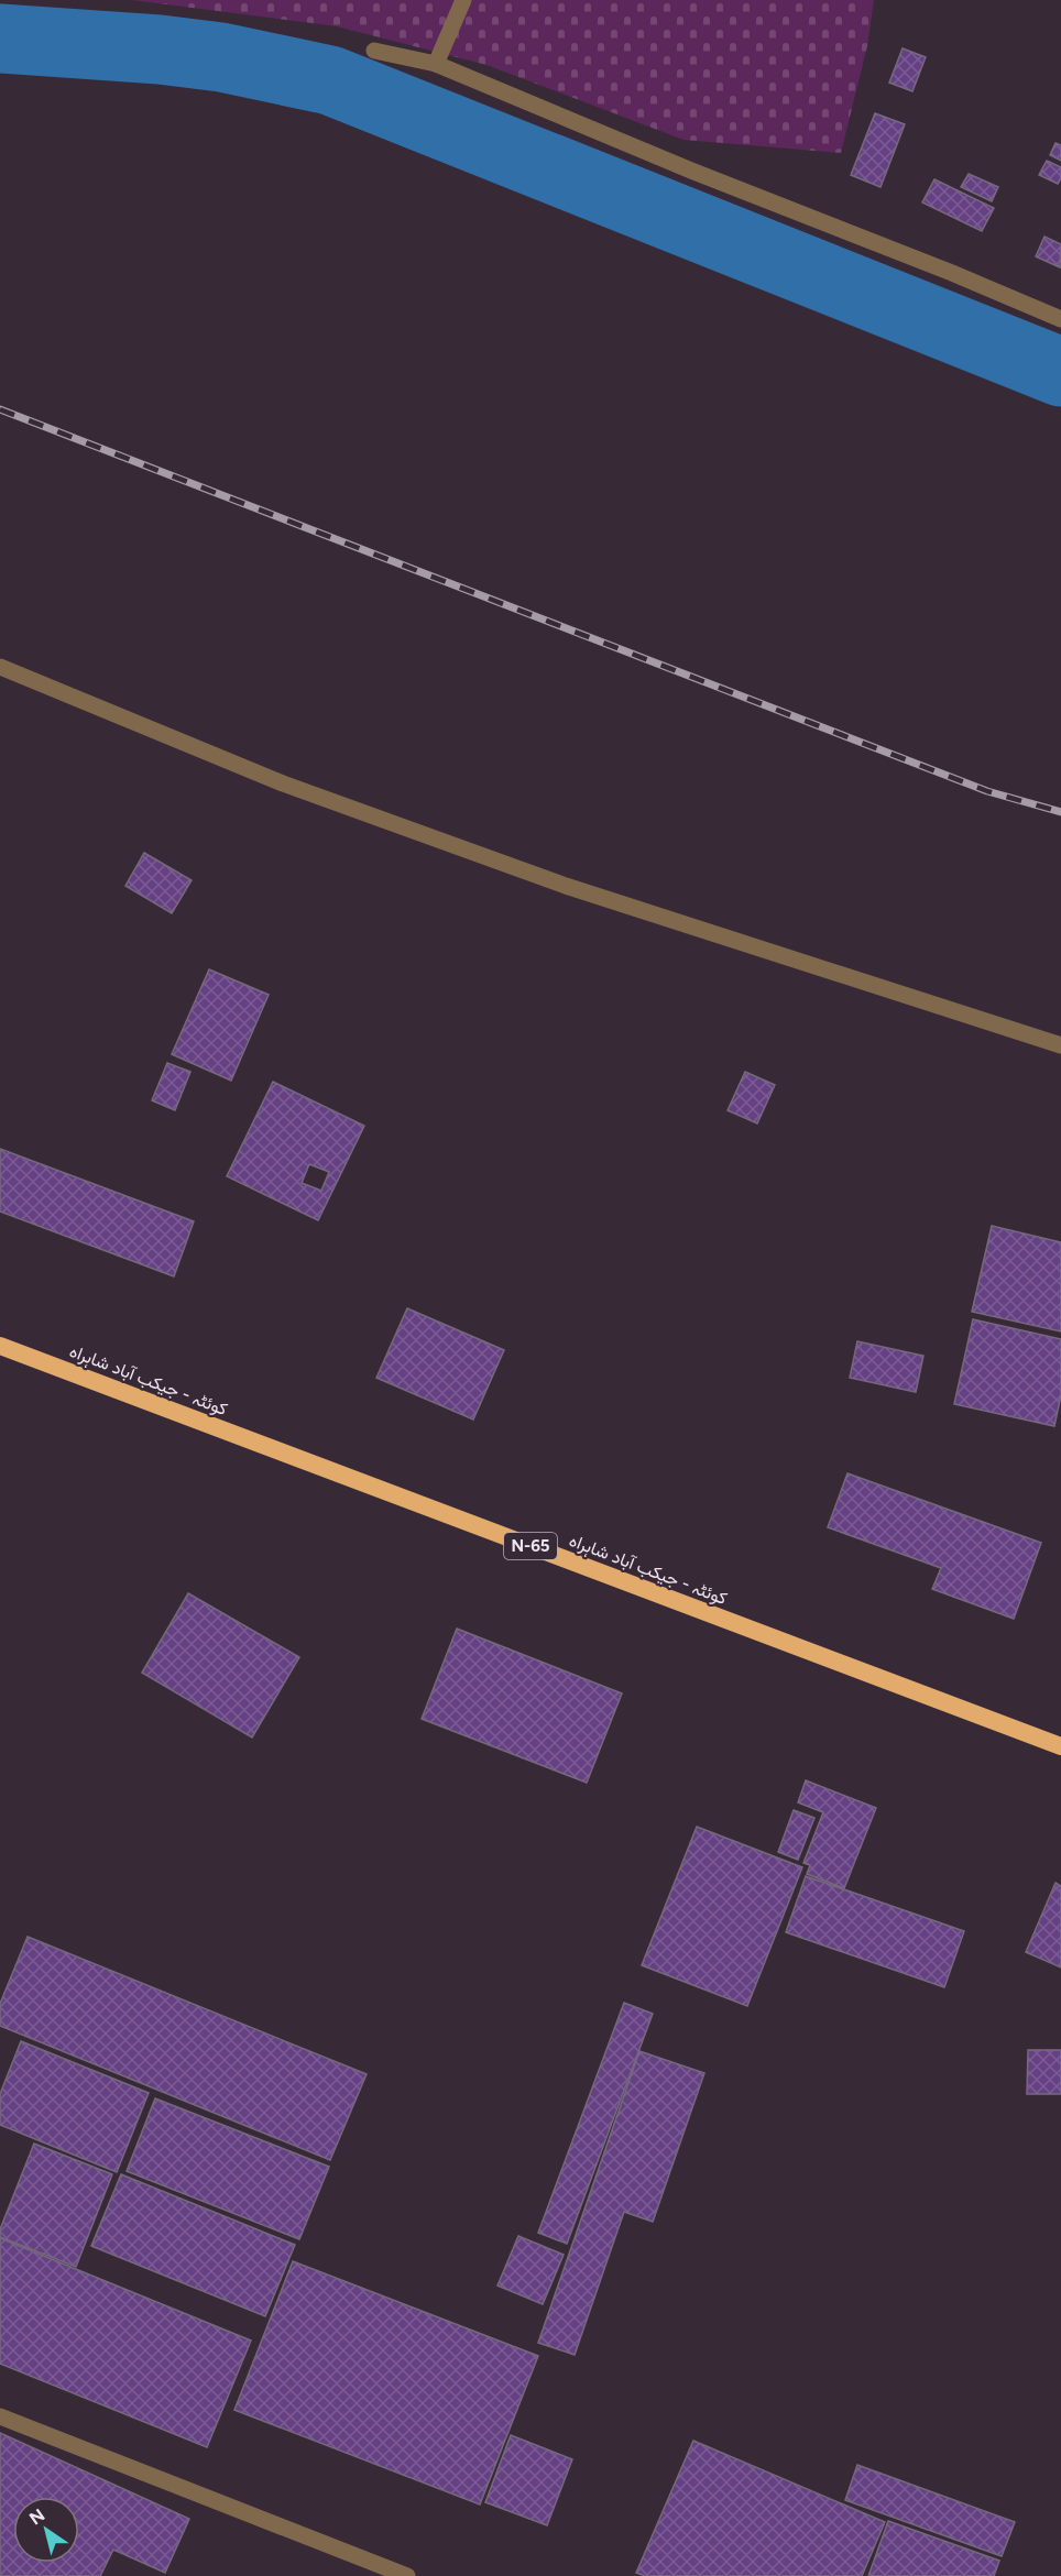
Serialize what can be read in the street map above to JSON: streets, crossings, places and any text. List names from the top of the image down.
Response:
{
  "streets": {
    "highway": ["کوئٹہ - جیکب آباد شاہراہ", "N-65"]
  },
  "north": "top left"
}
